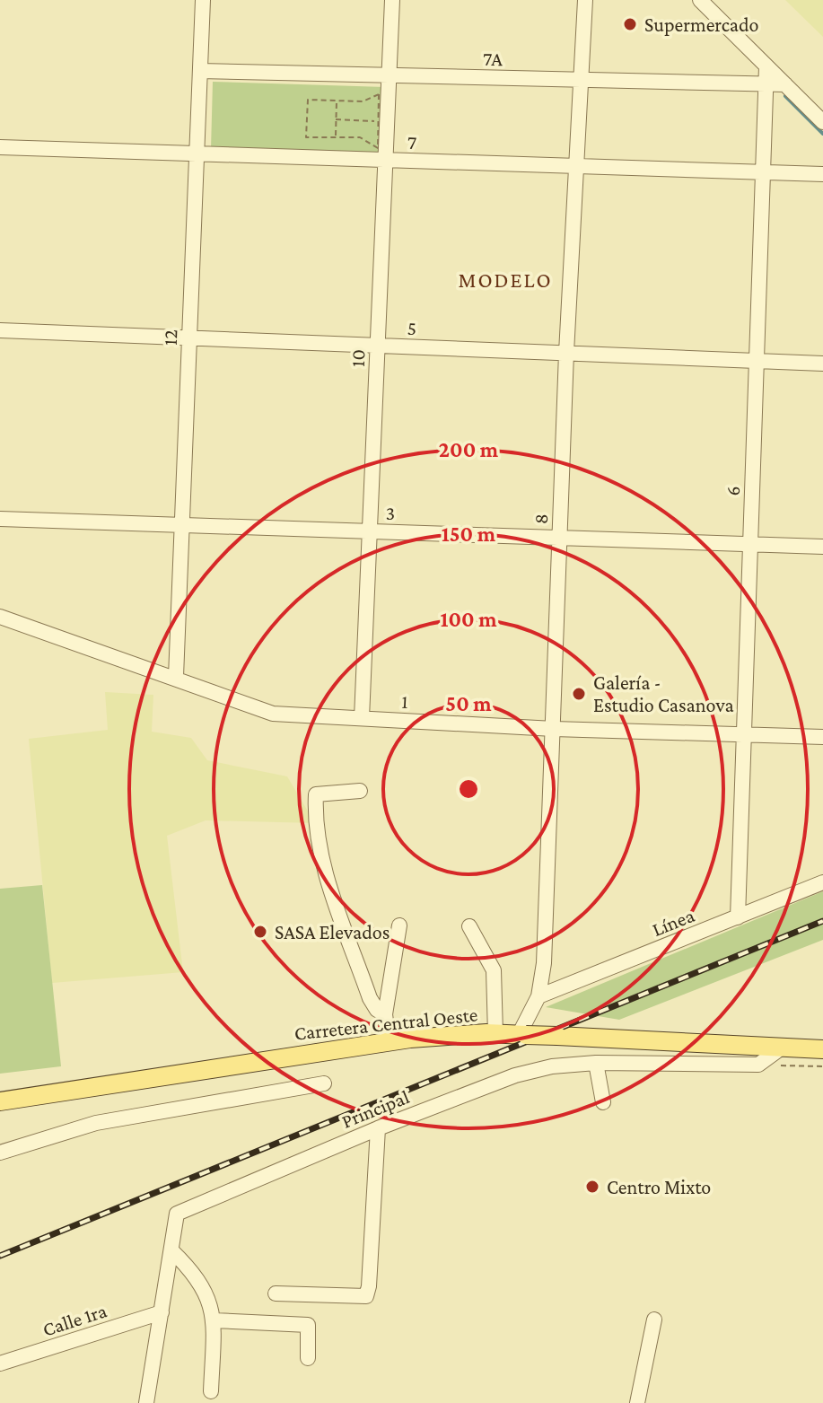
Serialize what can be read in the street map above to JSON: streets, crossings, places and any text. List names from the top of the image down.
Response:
{
  "streets": {
    "main road": ["Carretera Central Oeste"],
    "street": [
      "7A",
      "7",
      "5",
      "12",
      "10",
      "6",
      "3",
      "8",
      "1",
      "Línea",
      "Principal",
      "Calle 1ra"
    ]
  },
  "crossings": [
    ["7A", "12"],
    ["7A", "10"],
    ["7A", "6"],
    ["7A", "8"],
    ["7", "12"],
    ["7", "10"],
    ["7", "6"],
    ["7", "8"],
    ["5", "12"],
    ["5", "10"],
    ["5", "6"],
    ["5", "8"],
    ["12", "3"],
    ["12", "1"],
    ["10", "3"],
    ["10", "1"],
    ["6", "3"],
    ["6", "1"],
    ["6", "Línea"],
    ["3", "8"],
    ["8", "1"],
    ["8", "Línea"],
    ["8", "Carretera Central Oeste"],
    ["Principal", "Calle 1ra"]
  ],
  "districts": ["MODELO"],
  "places": [
    "Supermercado",
    "Galería - Estudio Casanova",
    "SASA Elevados",
    "Centro Mixto"
  ],
  "rings": [
    "200 m",
    "150 m",
    "100 m",
    "50 m"
  ]
}
